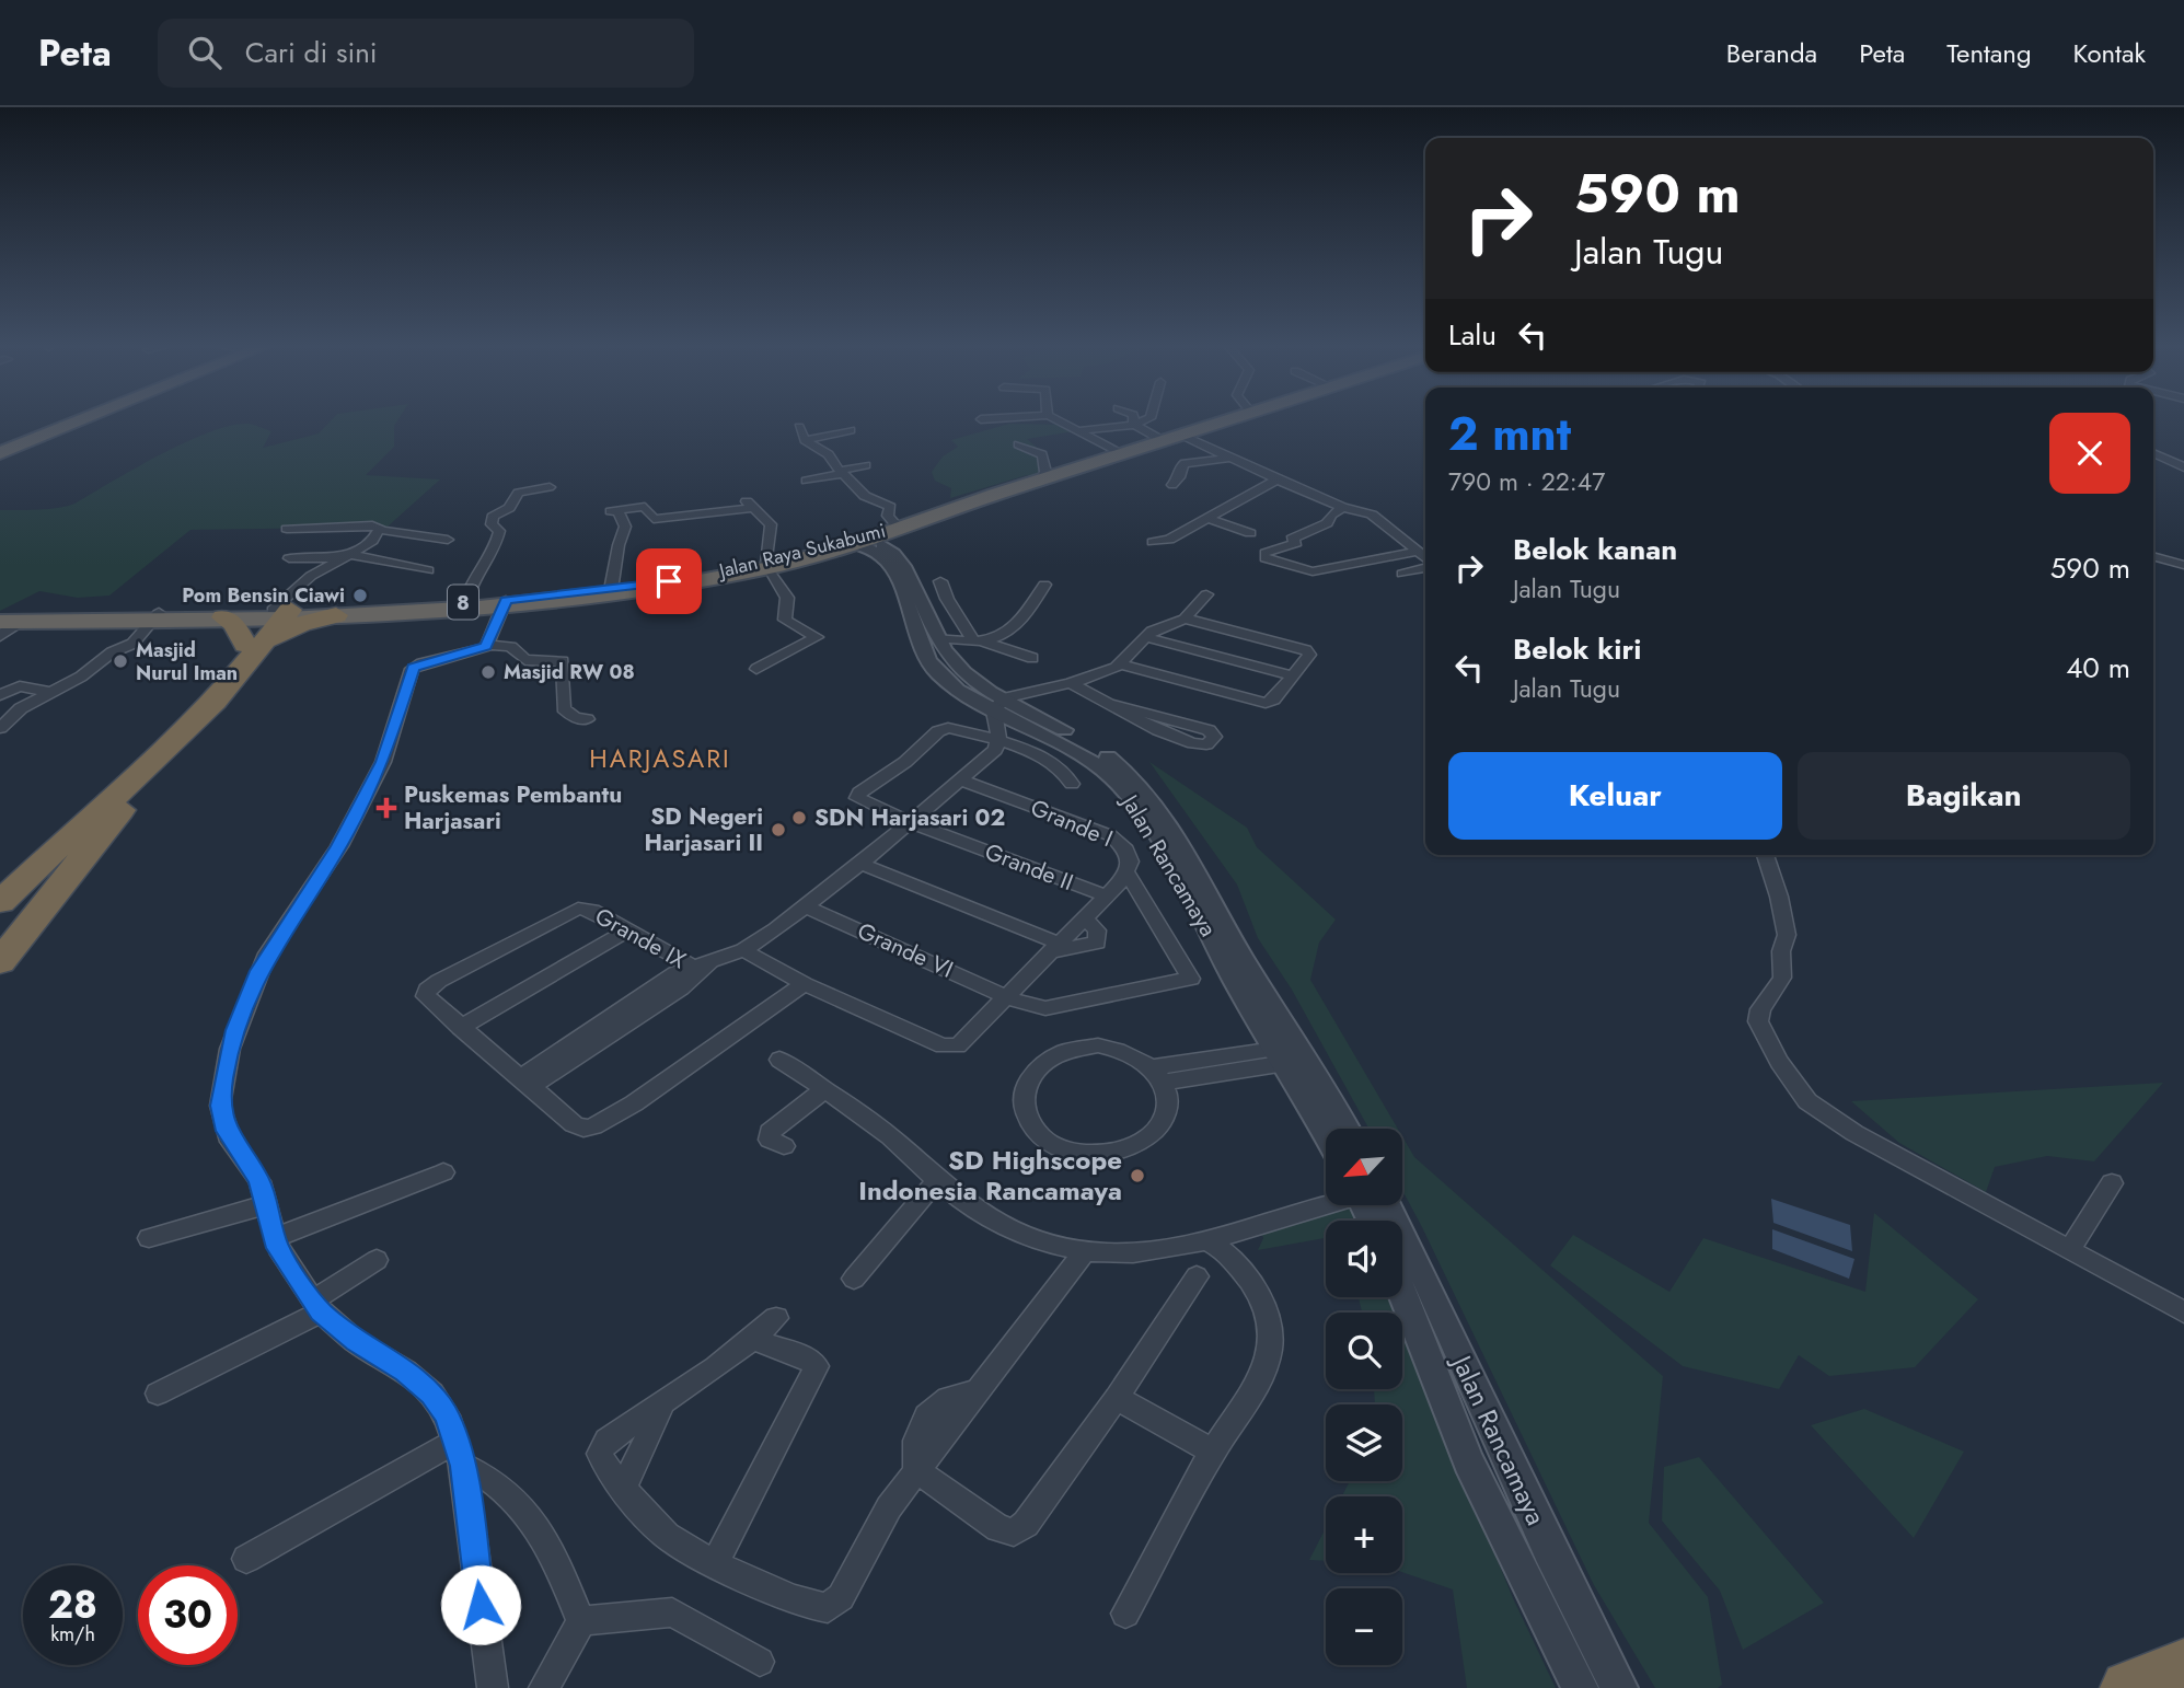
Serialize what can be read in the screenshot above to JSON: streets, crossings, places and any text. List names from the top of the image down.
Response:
{
  "streets": {
    "highway": ["Jalan Raya Sukabumi", "8"],
    "street": [
      "Grande I",
      "Jalan Rancamaya",
      "Grande II",
      "Grande IX",
      "Grande VI"
    ]
  },
  "crossings": [
    ["Jalan Raya Sukabumi", "Jalan Rancamaya"],
    ["Grande I", "Grande VI"],
    ["Jalan Rancamaya", "Grande II"]
  ],
  "districts": ["HARJASARI"],
  "places": {
    "other": [
      "Pom Bensin Ciawi",
      "Masjid Nurul Iman",
      "Masjid RW 08",
      "SDN Harjasari 02",
      "SD Negeri Harjasari II",
      "SD Highscope Indonesia Rancamaya"
    ],
    "health": ["Puskemas Pembantu Harjasari"]
  },
  "north": "bottom left",
  "page": {
    "header": "Peta",
    "search": "Cari di sini",
    "nav": [
      "Beranda",
      "Peta",
      "Tentang",
      "Kontak"
    ],
    "turn": ["590 m", "Jalan Tugu"],
    "then": "Lalu",
    "heading": ["2 mnt", "790 m · 22:47"],
    "list": [
      {
        "name": "Belok kanan",
        "note": "Jalan Tugu",
        "value": "590 m"
      },
      {
        "name": "Belok kiri",
        "note": "Jalan Tugu",
        "value": "40 m"
      }
    ],
    "buttons": ["Keluar", "Bagikan"],
    "map_buttons": ["+", "−"],
    "speed": "28 km/h",
    "limit": "30"
  }
}
